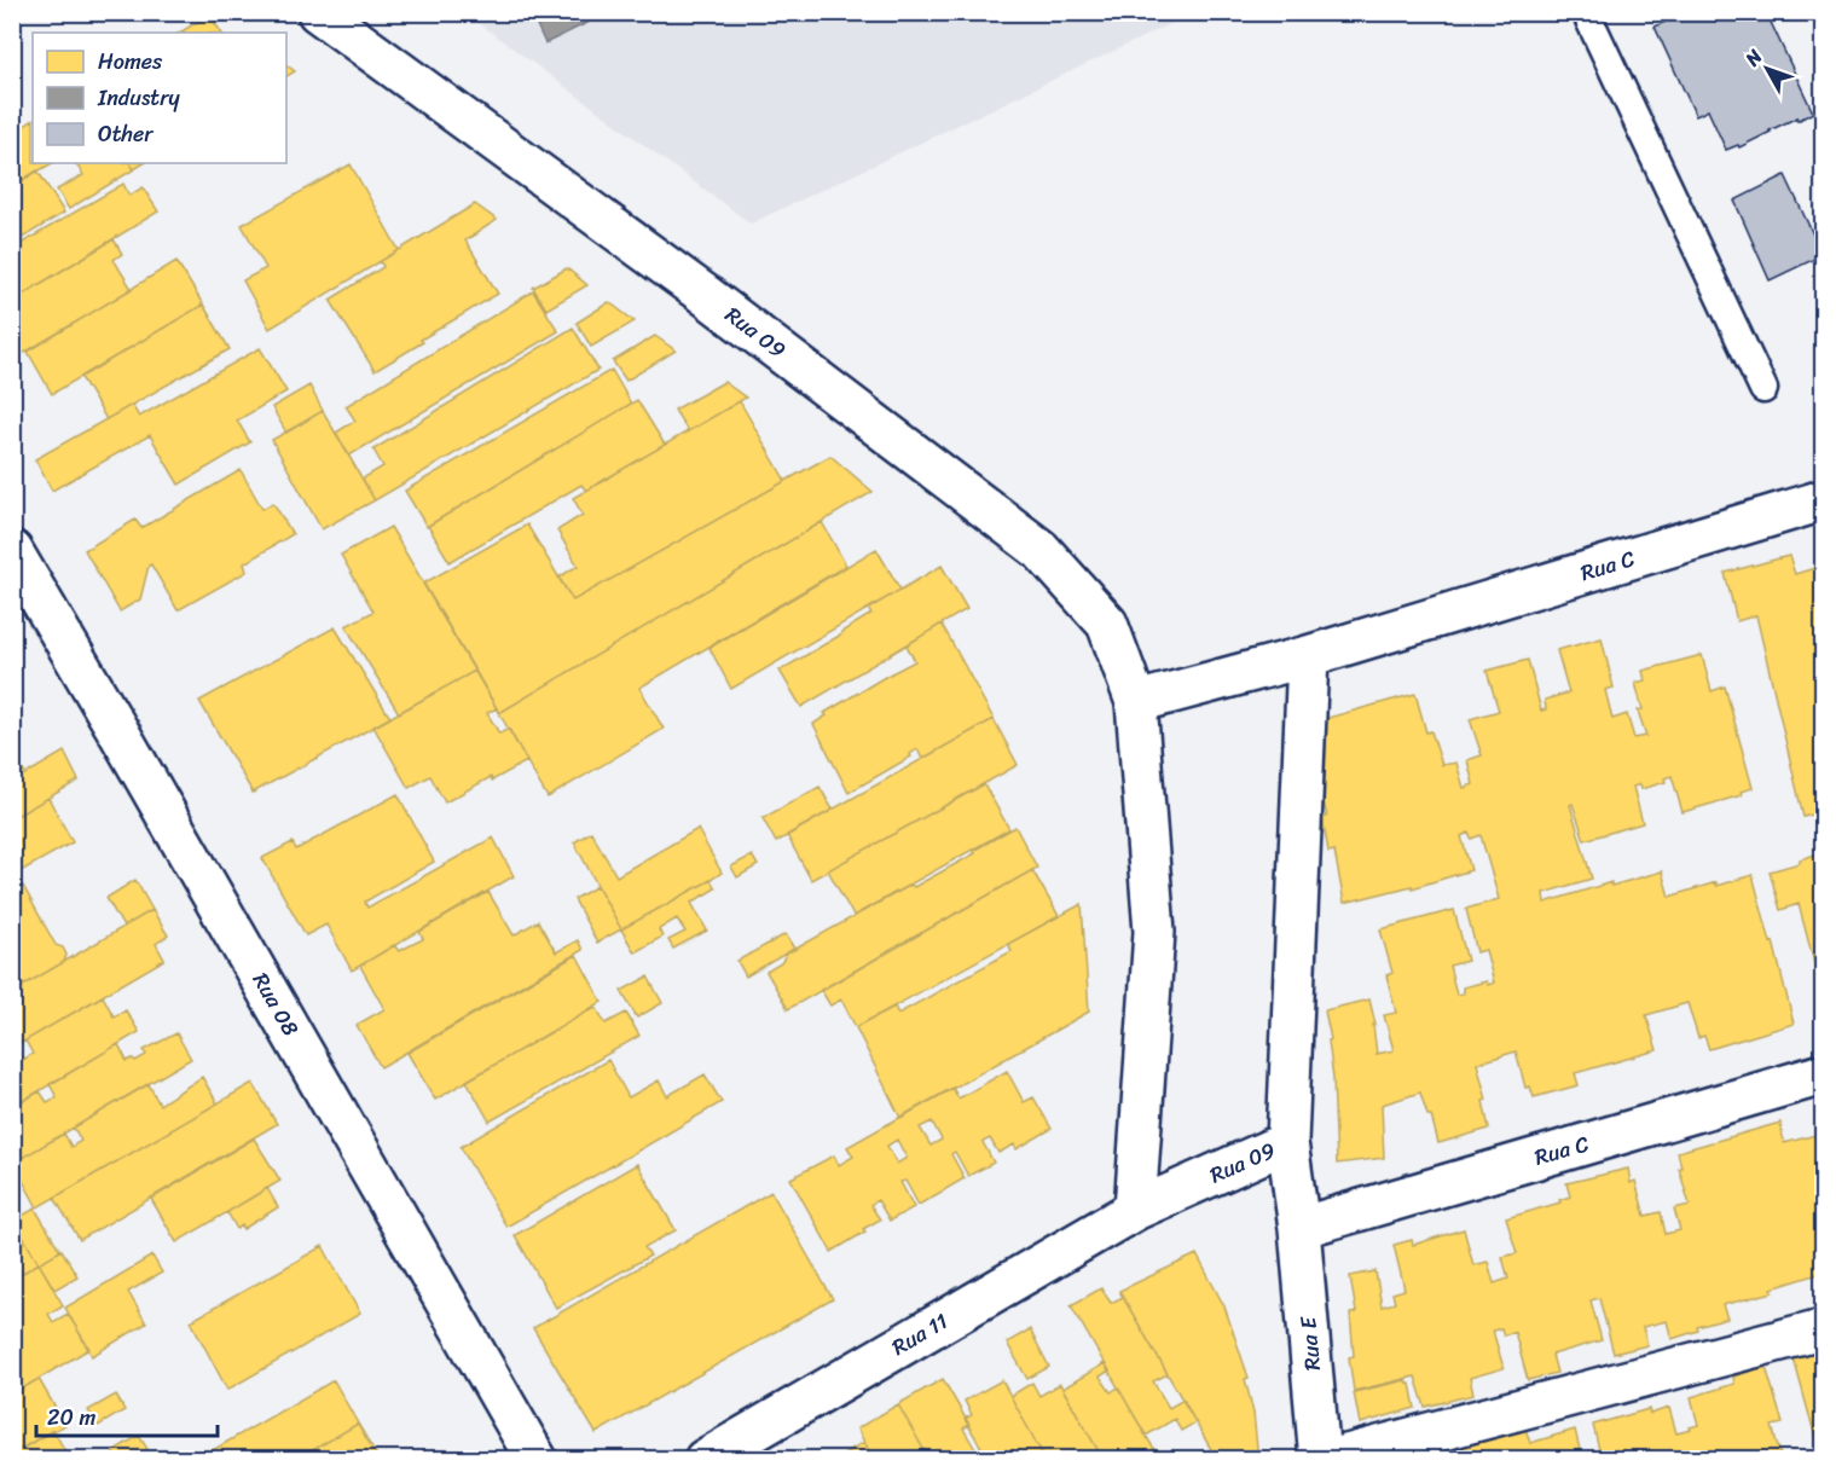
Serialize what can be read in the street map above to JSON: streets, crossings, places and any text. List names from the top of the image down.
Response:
{
  "streets": {
    "street": [
      "Rua 09",
      "Rua C",
      "Rua 08",
      "Rua 11",
      "Rua E"
    ]
  },
  "crossings": [
    ["Rua 09", "Rua C"],
    ["Rua 09", "Rua 11"],
    ["Rua 09", "Rua E"],
    ["Rua C", "Rua E"]
  ],
  "legend": ["Homes", "Industry", "Other"],
  "scale_bar": "20 m",
  "north": "top left"
}
